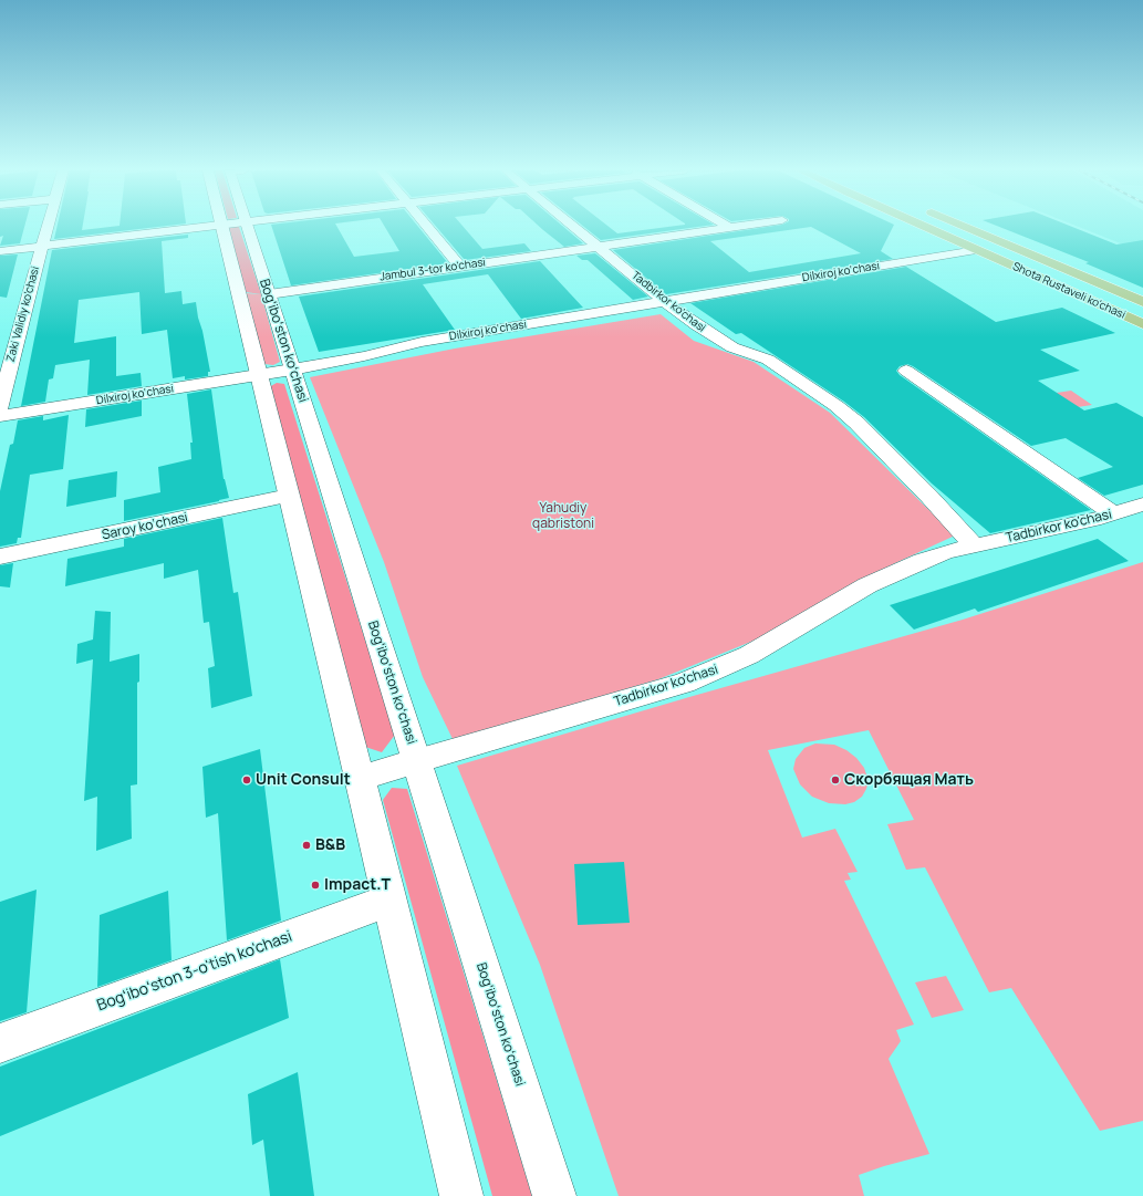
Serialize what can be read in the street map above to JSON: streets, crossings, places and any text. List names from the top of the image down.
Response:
{
  "streets": {
    "main road": ["Shota Rustaveli ko'chasi"],
    "street": [
      "Jambul 3-tor ko'chasi",
      "Dilxiroj ko‘chasi",
      "Tadbirkor ko'chasi",
      "Zaki Validiy ko'chasi",
      "Bogʻiboʻston koʻchasi",
      "Saroy ko‘chasi",
      "Bogʻiboʻston 3-o'tish ko'chasi"
    ]
  },
  "crossings": [
    ["Jambul 3-tor ko'chasi", "Tadbirkor ko'chasi"],
    ["Jambul 3-tor ko'chasi", "Bogʻiboʻston koʻchasi"],
    ["Dilxiroj ko‘chasi", "Shota Rustaveli ko'chasi"],
    ["Dilxiroj ko‘chasi", "Tadbirkor ko'chasi"],
    ["Dilxiroj ko‘chasi", "Bogʻiboʻston koʻchasi"],
    ["Tadbirkor ko'chasi", "Bogʻiboʻston koʻchasi"],
    ["Bogʻiboʻston koʻchasi", "Saroy ko‘chasi"],
    ["Bogʻiboʻston koʻchasi", "Bogʻiboʻston 3-o'tish ko'chasi"]
  ],
  "parks": ["Yahudiy qabristoni"],
  "places": [
    "Unit Consult",
    "Скорбящая Мать",
    "B&B",
    "Impact.T"
  ]
}
